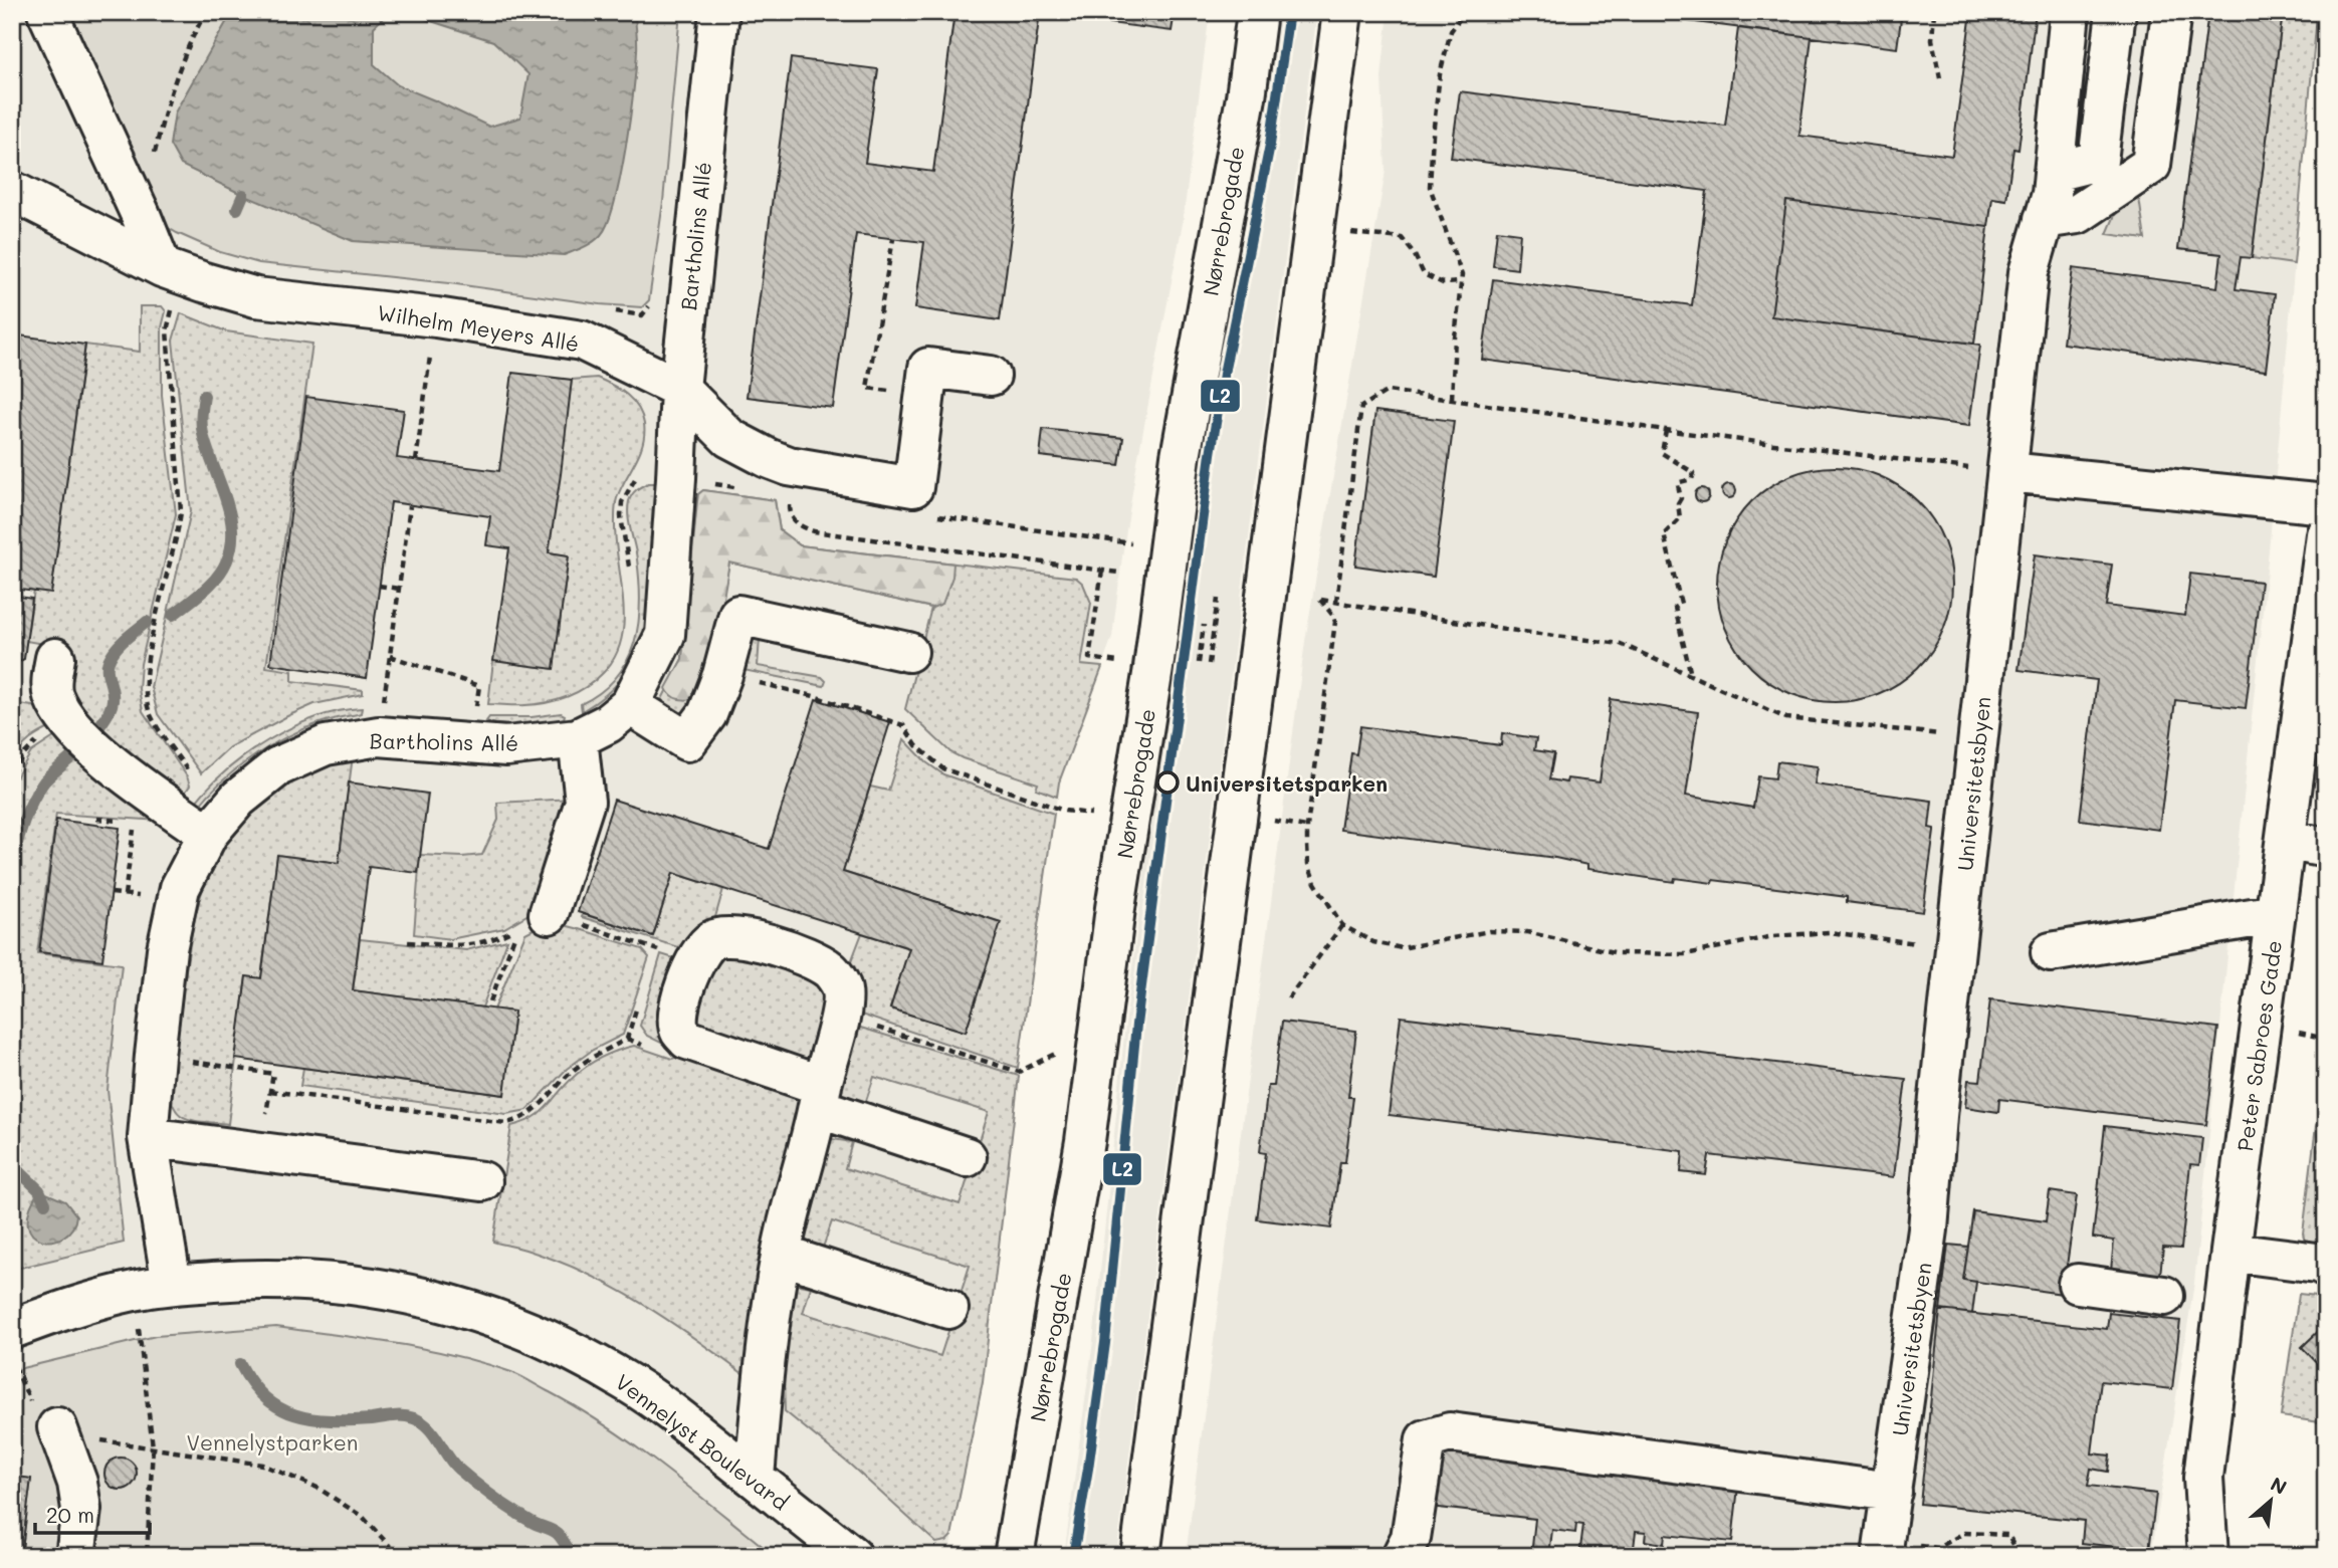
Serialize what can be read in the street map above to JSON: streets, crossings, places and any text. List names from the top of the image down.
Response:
{
  "streets": {
    "street": [
      "Nørrebrogade",
      "Bartholins Allé",
      "Wilhelm Meyers Allé",
      "Universitetsbyen",
      "Peter Sabroes Gade",
      "Vennelyst Boulevard"
    ]
  },
  "crossings": [
    ["Bartholins Allé", "Wilhelm Meyers Allé"],
    ["Bartholins Allé", "Vennelyst Boulevard"]
  ],
  "parks": ["Vennelystparken"],
  "places": ["Universitetsparken"],
  "lines": ["transit line L2"],
  "scale_bar": "20 m",
  "north": "top right"
}
